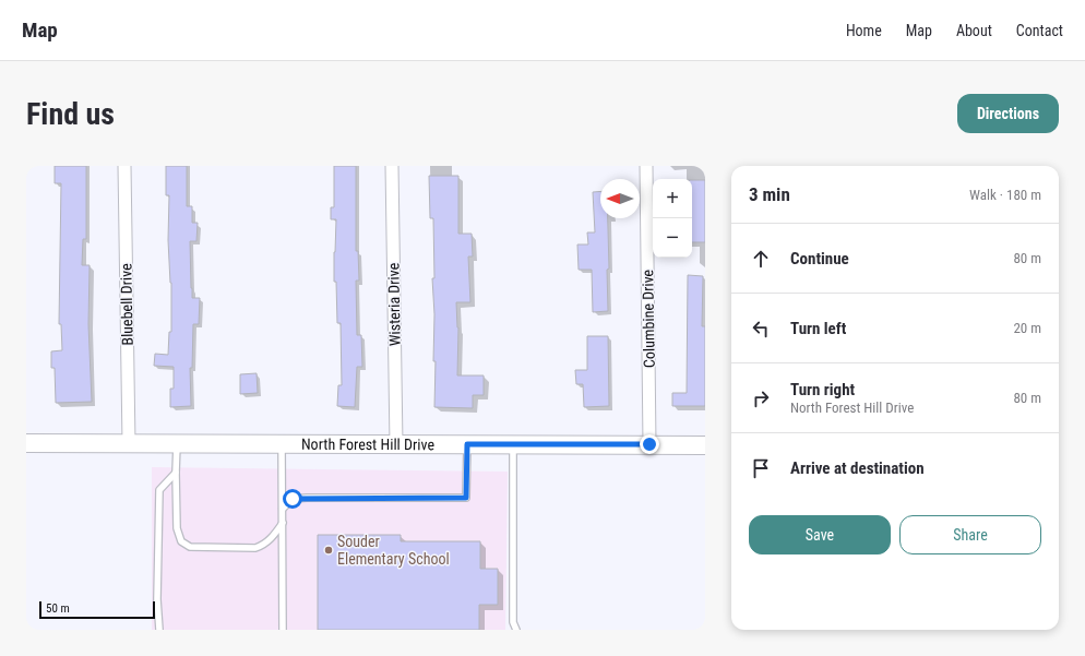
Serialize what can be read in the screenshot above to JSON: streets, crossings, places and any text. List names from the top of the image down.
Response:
{
  "streets": {
    "main road": ["North Forest Hill Drive"],
    "street": ["Bluebell Drive", "Wisteria Drive", "Columbine Drive"]
  },
  "crossings": [
    ["Bluebell Drive", "North Forest Hill Drive"],
    ["Wisteria Drive", "North Forest Hill Drive"],
    ["Columbine Drive", "North Forest Hill Drive"]
  ],
  "places": ["Souder Elementary School"],
  "scale_bar": "50 m",
  "north": "left",
  "page": {
    "header": "Map",
    "nav": [
      "Home",
      "Map",
      "About",
      "Contact"
    ],
    "buttons": [
      "Directions",
      ["Save", "Share"]
    ],
    "title": "Find us",
    "heading": ["3 min", "Walk · 180 m"],
    "map_buttons": ["+", "−"],
    "list": [
      ["Continue", "80 m"],
      ["Turn left", "20 m"],
      ["Turn right", "North Forest Hill Drive", "80 m"],
      "Arrive at destination"
    ],
    "scale": "50 m"
  }
}
